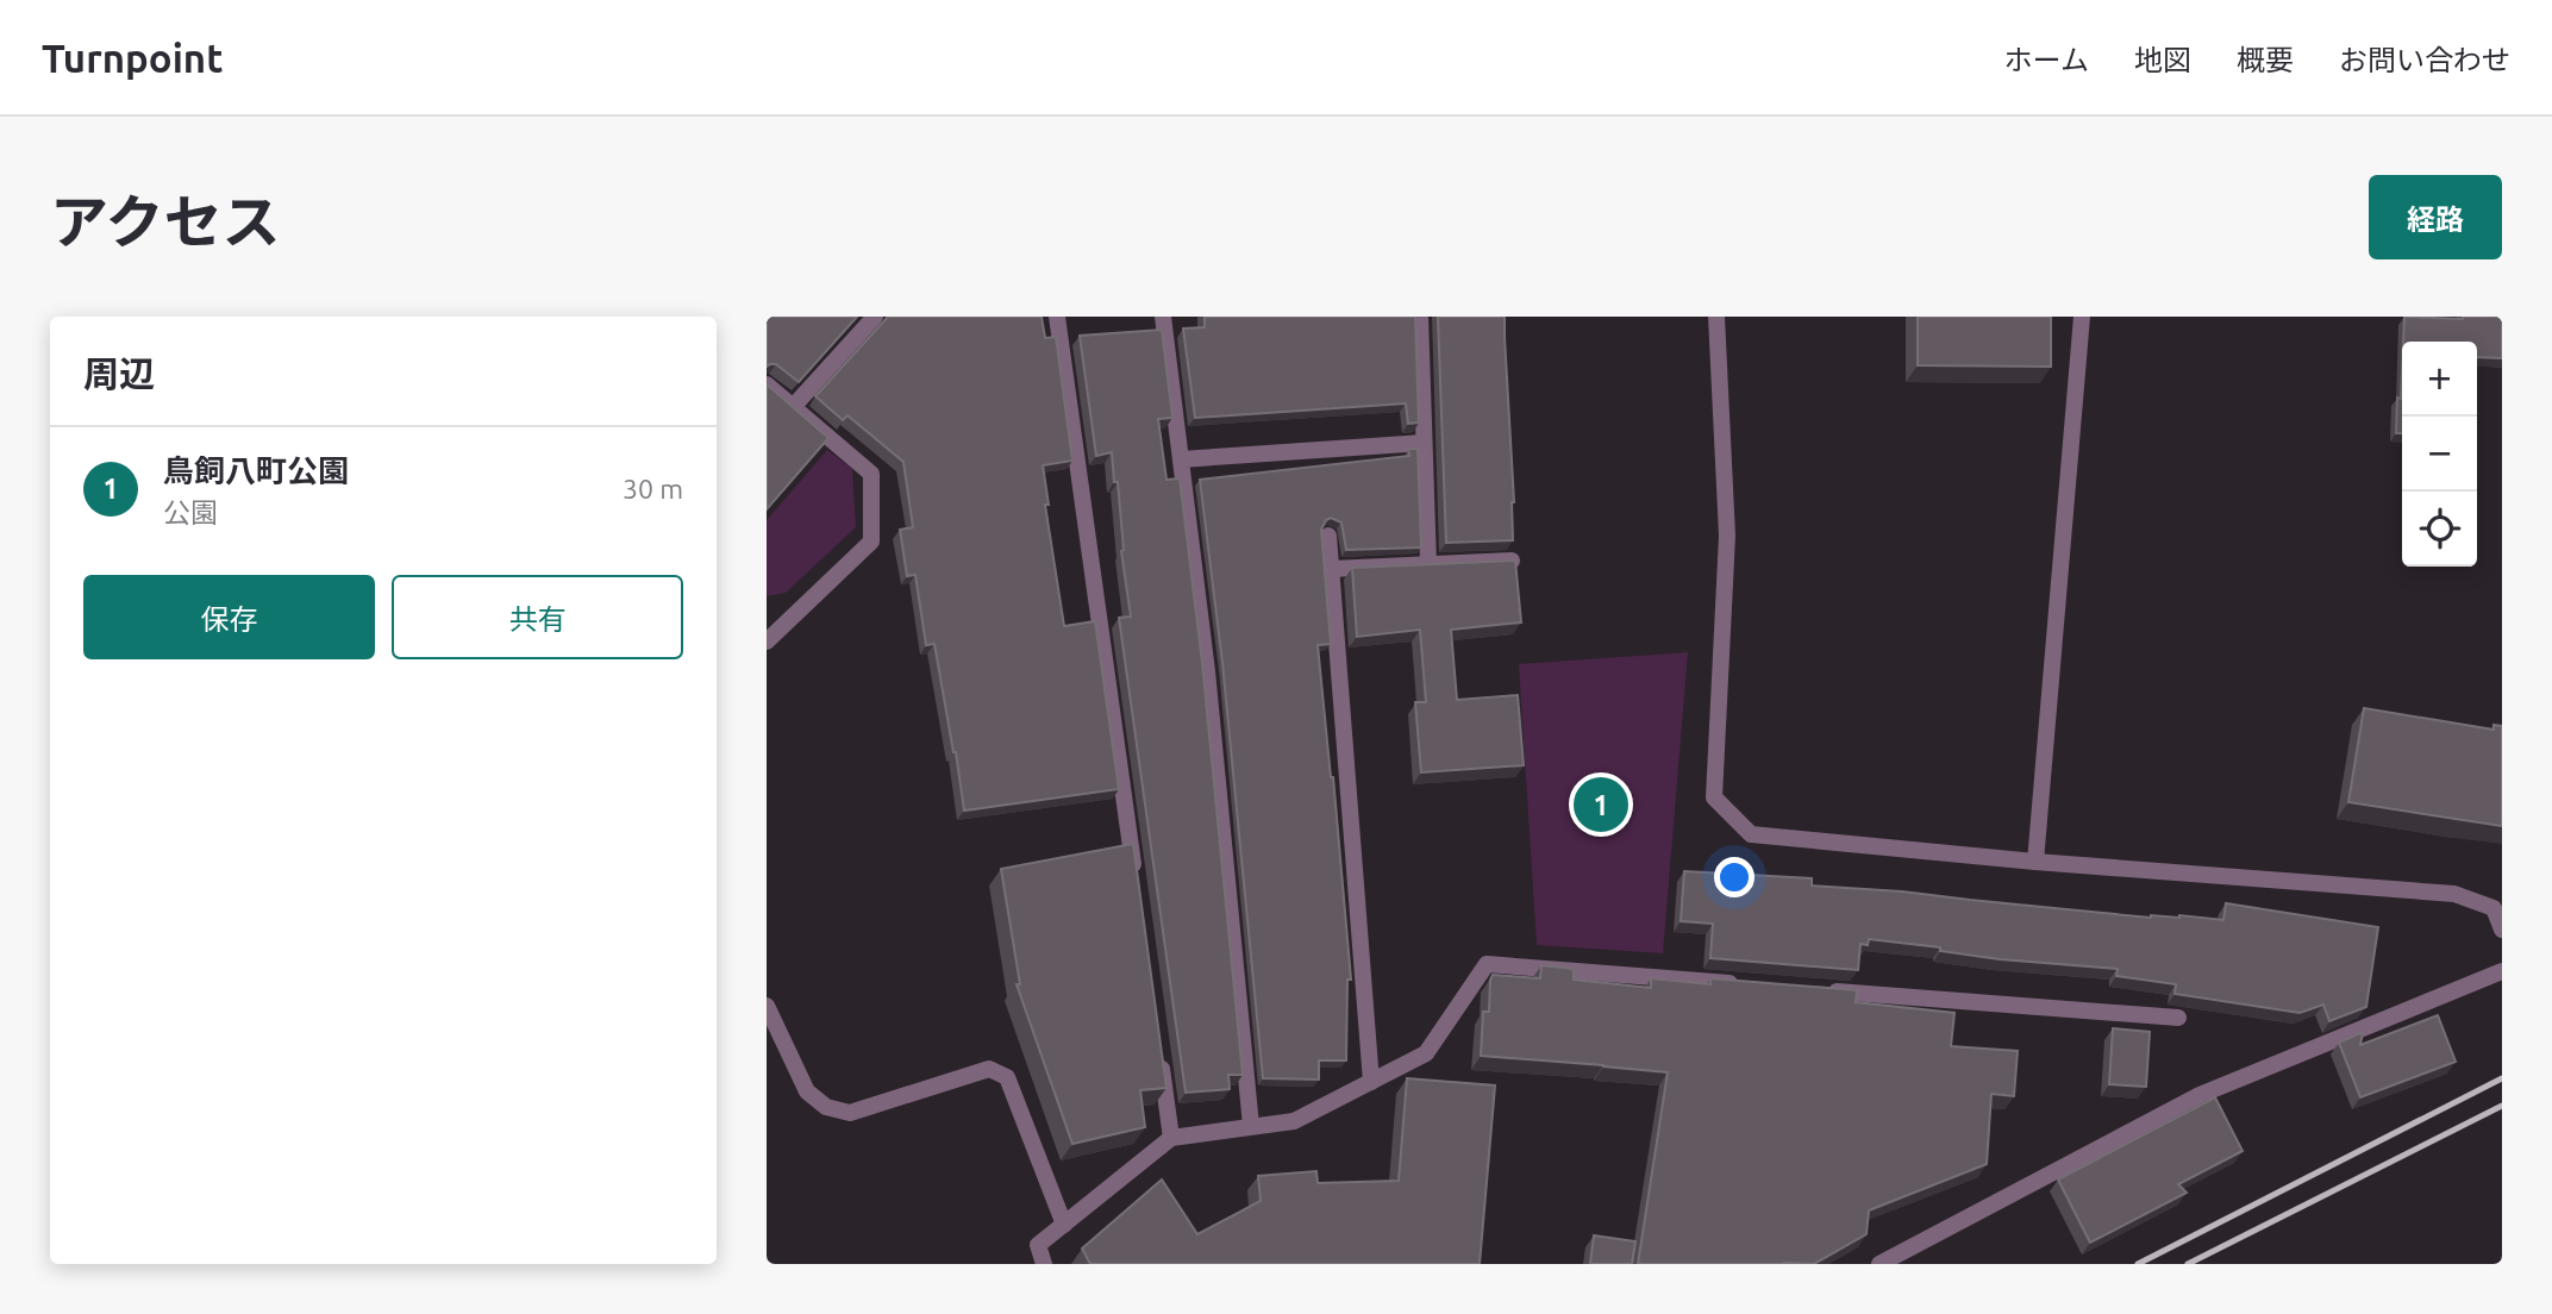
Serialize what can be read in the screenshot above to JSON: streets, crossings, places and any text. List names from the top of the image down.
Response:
{
  "page": {
    "header": "Turnpoint",
    "nav": [
      "ホーム",
      "地図",
      "概要",
      "お問い合わせ"
    ],
    "title": "アクセス",
    "buttons": [
      "経路",
      ["保存", "共有"]
    ],
    "heading": "周辺",
    "map_buttons": ["+", "−"],
    "list": [
      {
        "mark": "1",
        "name": "鳥飼八町公園",
        "note": "公園",
        "value": "30 m"
      }
    ],
    "pins": "1"
  }
}
